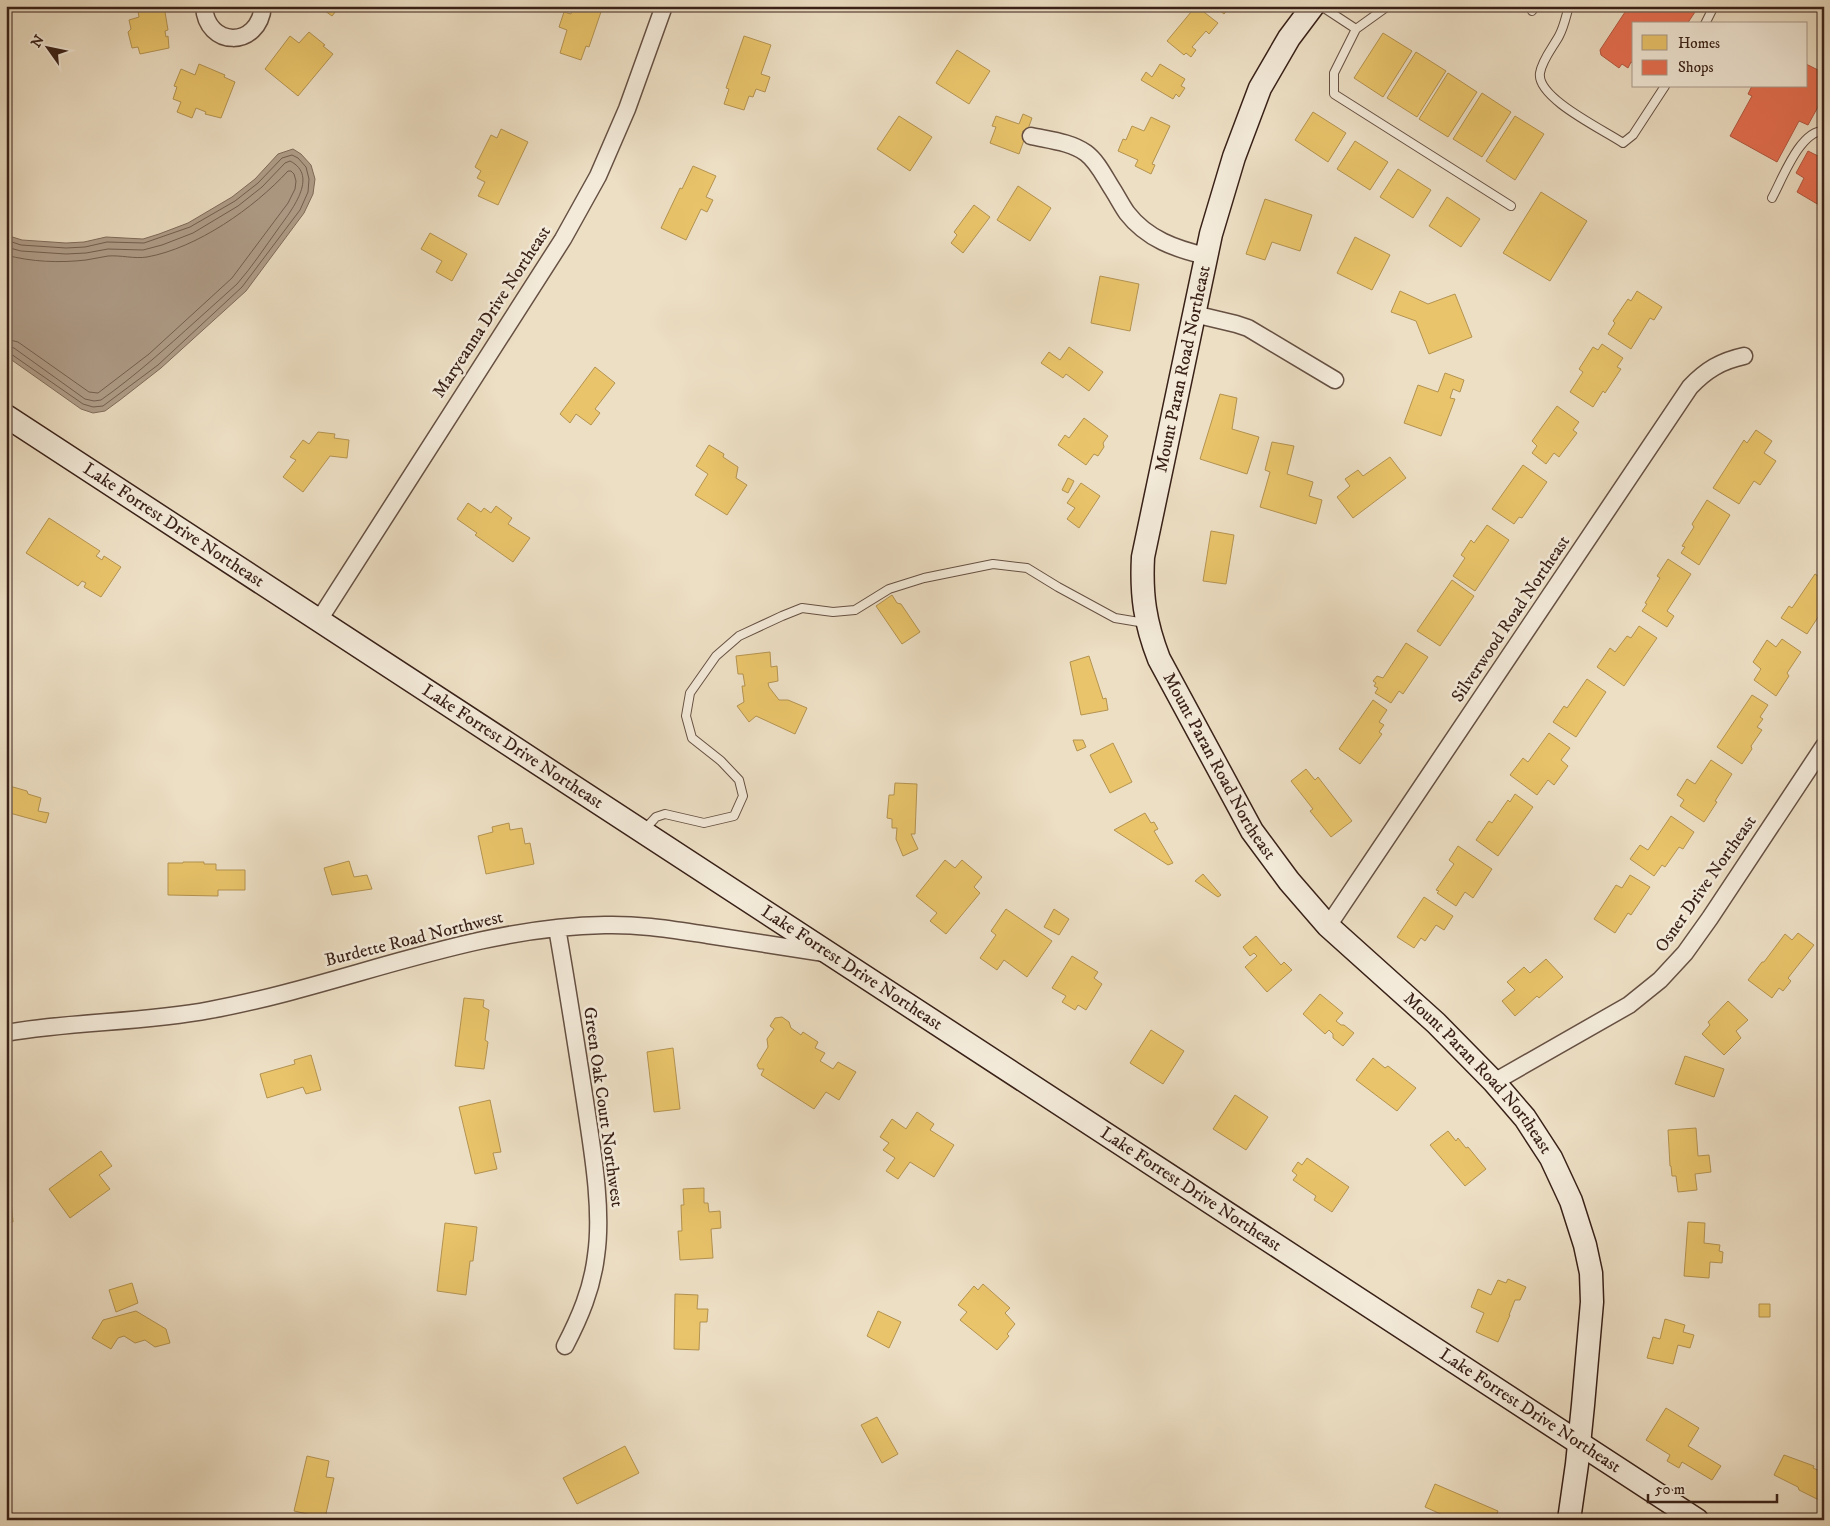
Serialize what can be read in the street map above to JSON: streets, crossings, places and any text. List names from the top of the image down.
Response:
{
  "streets": {
    "street": [
      "Maryeanna Drive Northeast",
      "Mount Paran Road Northeast",
      "Lake Forrest Drive Northeast",
      "Silverwood Road Northeast",
      "Osner Drive Northeast",
      "Burdette Road Northwest",
      "Green Oak Court Northwest"
    ]
  },
  "crossings": [
    ["Maryeanna Drive Northeast", "Lake Forrest Drive Northeast"],
    ["Mount Paran Road Northeast", "Lake Forrest Drive Northeast"],
    ["Mount Paran Road Northeast", "Silverwood Road Northeast"],
    ["Mount Paran Road Northeast", "Osner Drive Northeast"],
    ["Lake Forrest Drive Northeast", "Burdette Road Northwest"],
    ["Burdette Road Northwest", "Green Oak Court Northwest"]
  ],
  "legend": ["Homes", "Shops"],
  "scale_bar": "50 m",
  "north": "top left"
}
